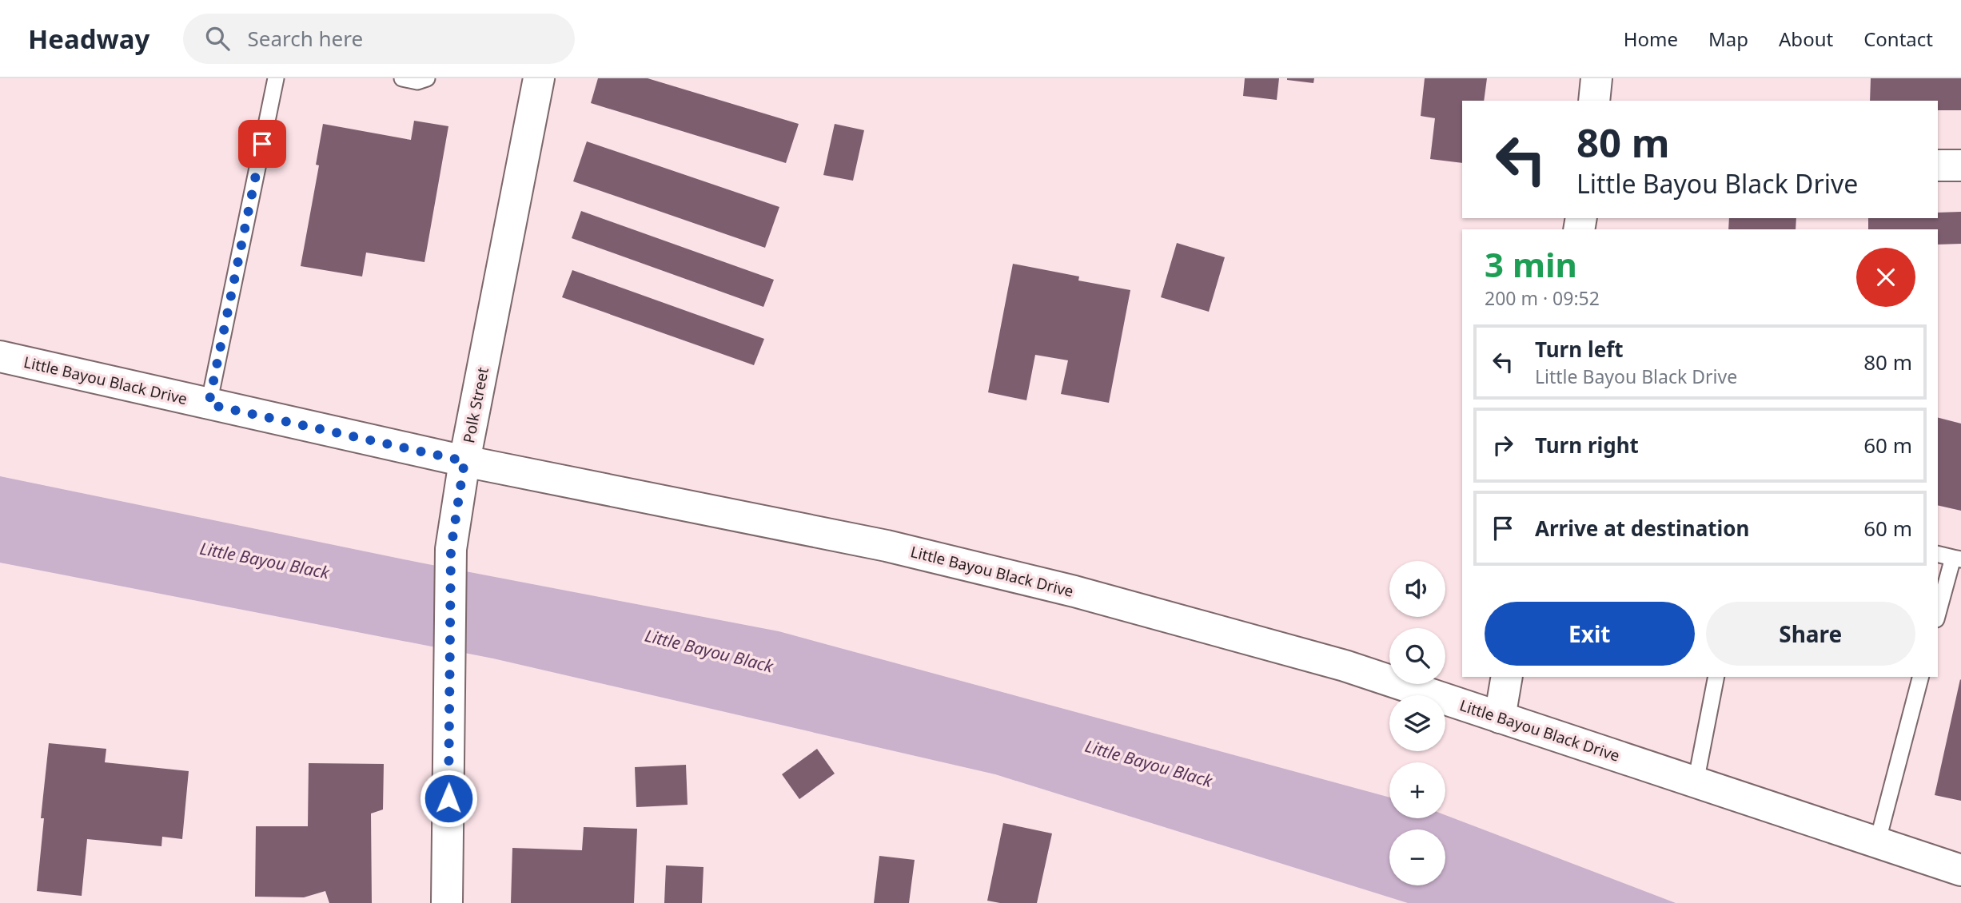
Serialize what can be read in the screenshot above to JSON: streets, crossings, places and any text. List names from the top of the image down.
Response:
{
  "streets": {
    "main road": ["Little Bayou Black Drive", "Polk Street"]
  },
  "crossings": [
    ["Little Bayou Black Drive", "Polk Street"]
  ],
  "water": ["Little Bayou Black"],
  "page": {
    "header": "Headway",
    "search": "Search here",
    "nav": [
      "Home",
      "Map",
      "About",
      "Contact"
    ],
    "turn": ["80 m", "Little Bayou Black Drive"],
    "heading": ["3 min", "200 m · 09:52"],
    "list": [
      {
        "name": "Turn left",
        "note": "Little Bayou Black Drive",
        "value": "80 m"
      },
      {
        "name": "Turn right",
        "value": "60 m"
      },
      {
        "name": "Arrive at destination",
        "value": "60 m"
      }
    ],
    "map_buttons": ["+", "−"],
    "buttons": ["Exit", "Share"]
  }
}
